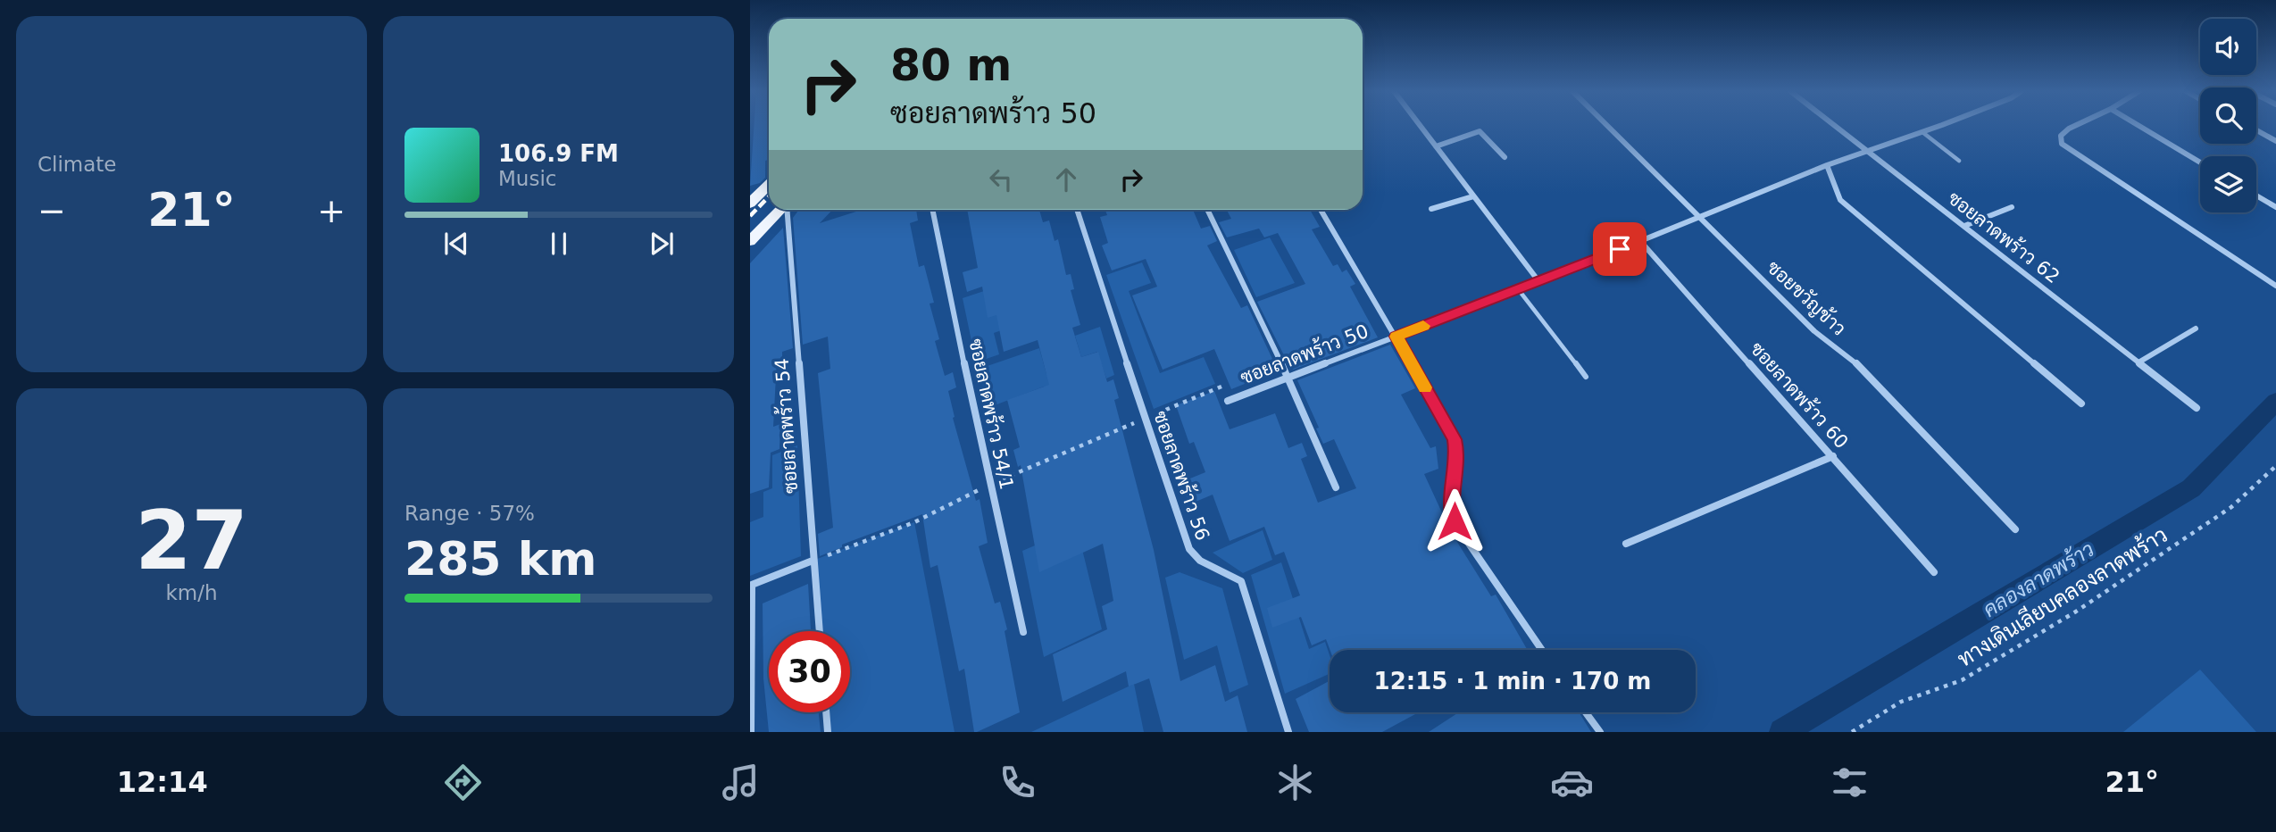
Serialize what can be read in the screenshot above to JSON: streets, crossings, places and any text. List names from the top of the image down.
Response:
{
  "streets": {
    "street": [
      "ซอยลาดพร้าว 62",
      "ซอยขวัญข้าว",
      "ซอยลาดพร้าว 50",
      "ซอยลาดพร้าว 60",
      "ซอยลาดพร้าว 54/1",
      "ซอยลาดพร้าว 54",
      "ซอยลาดพร้าว 56"
    ],
    "path": ["ทางเดินเลียบคลองลาดพร้าว"]
  },
  "crossings": [
    ["ซอยลาดพร้าว 62", "ซอยลาดพร้าว 50"],
    ["ซอยขวัญข้าว", "ซอยลาดพร้าว 50"],
    ["ซอยลาดพร้าว 50", "ซอยลาดพร้าว 60"],
    ["ซอยลาดพร้าว 50", "ซอยลาดพร้าว 54/1"],
    ["ซอยลาดพร้าว 50", "ซอยลาดพร้าว 54"],
    ["ซอยลาดพร้าว 50", "ซอยลาดพร้าว 56"]
  ],
  "water": ["คลองลาดพร้าว"],
  "page": {
    "tile": [
      "Climate",
      ["27", "km/h"],
      ["Range · 57%", "285 km"]
    ],
    "turn": ["80 m", "ซอยลาดพร้าว 50"],
    "song": ["106.9 FM", "Music"],
    "heat": ["−", "21°", "+"],
    "limit": "30",
    "trip": "12:15 · 1 min · 170 m",
    "tabs": ["12:14", "21°"]
  }
}
